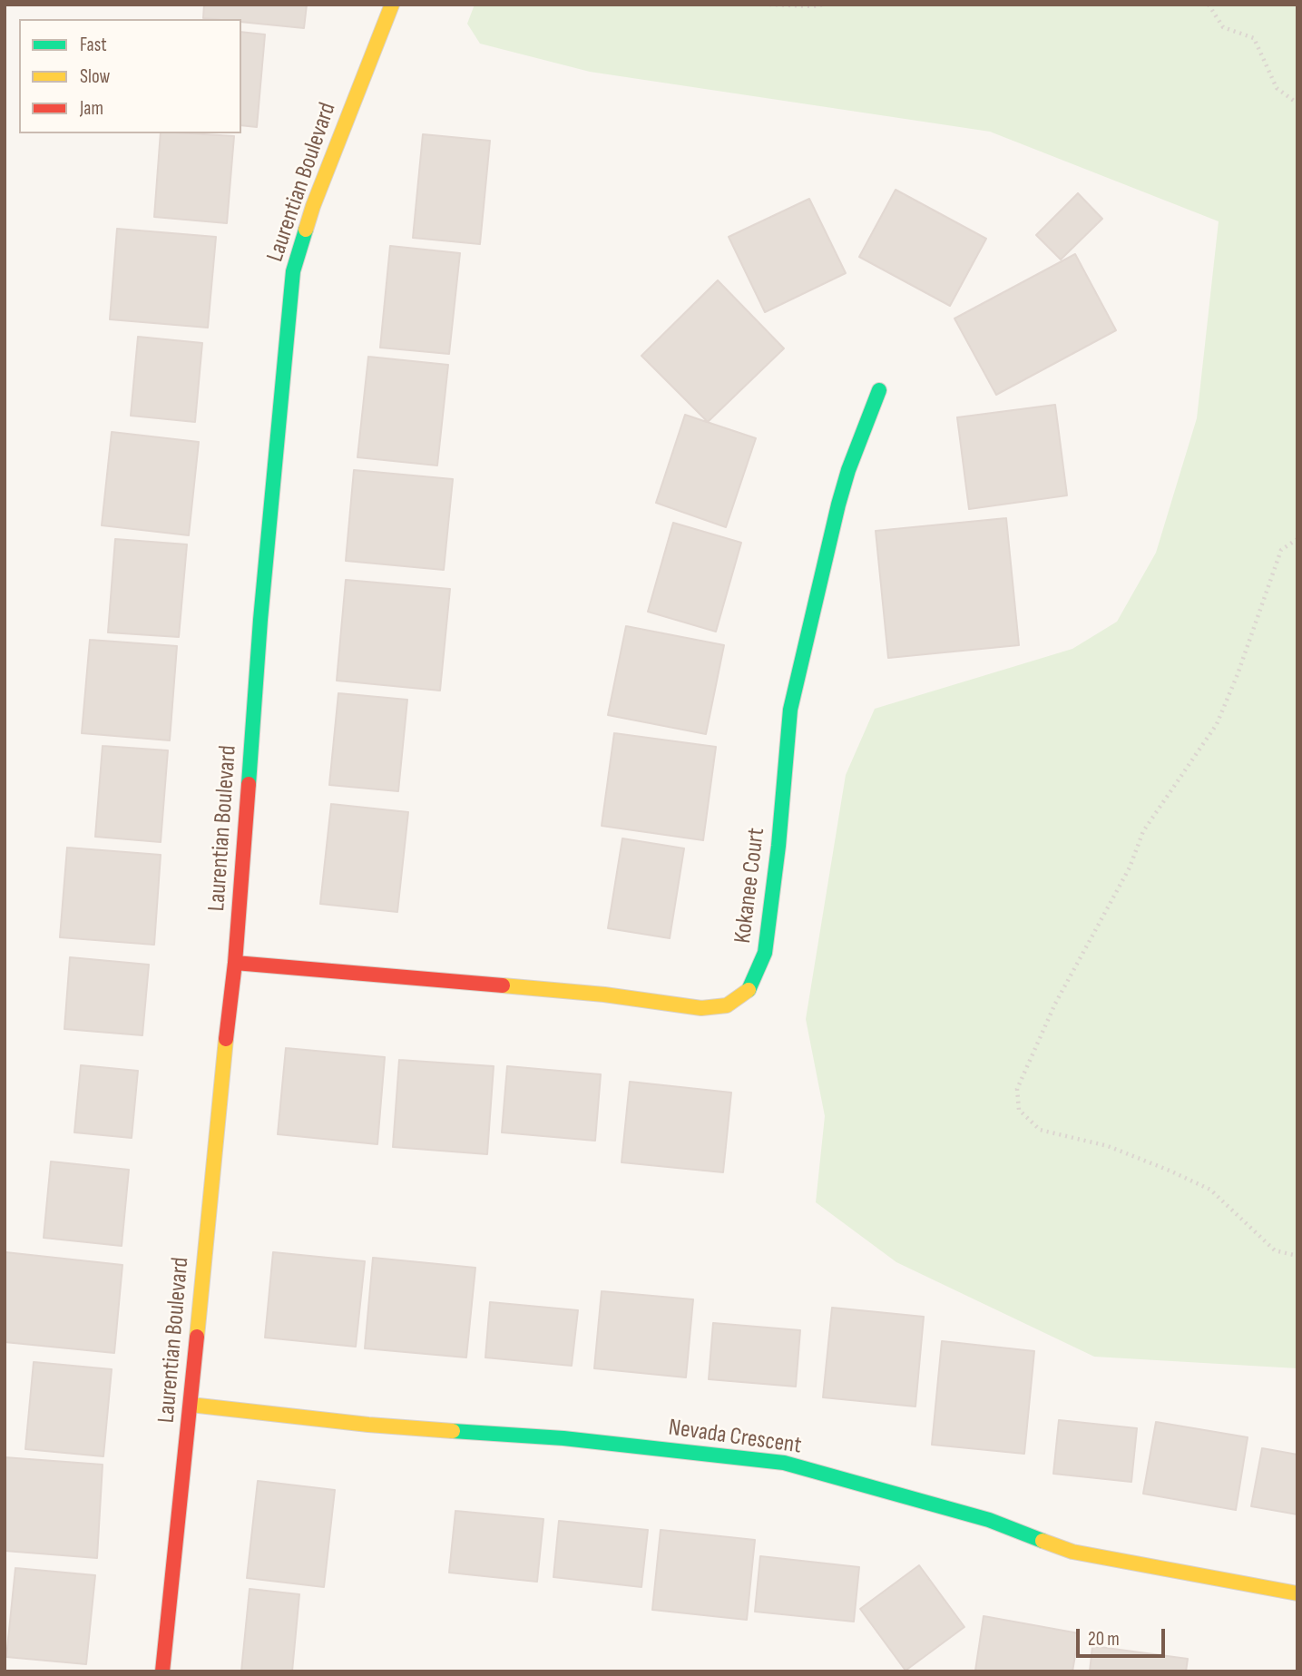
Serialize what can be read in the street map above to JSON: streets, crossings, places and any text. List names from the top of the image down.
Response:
{
  "streets": {
    "street": ["Laurentian Boulevard", "Kokanee Court", "Nevada Crescent"]
  },
  "crossings": [
    ["Laurentian Boulevard", "Kokanee Court"],
    ["Laurentian Boulevard", "Nevada Crescent"]
  ],
  "legend": ["Fast", "Slow", "Jam"],
  "scale_bar": "20 m"
}
